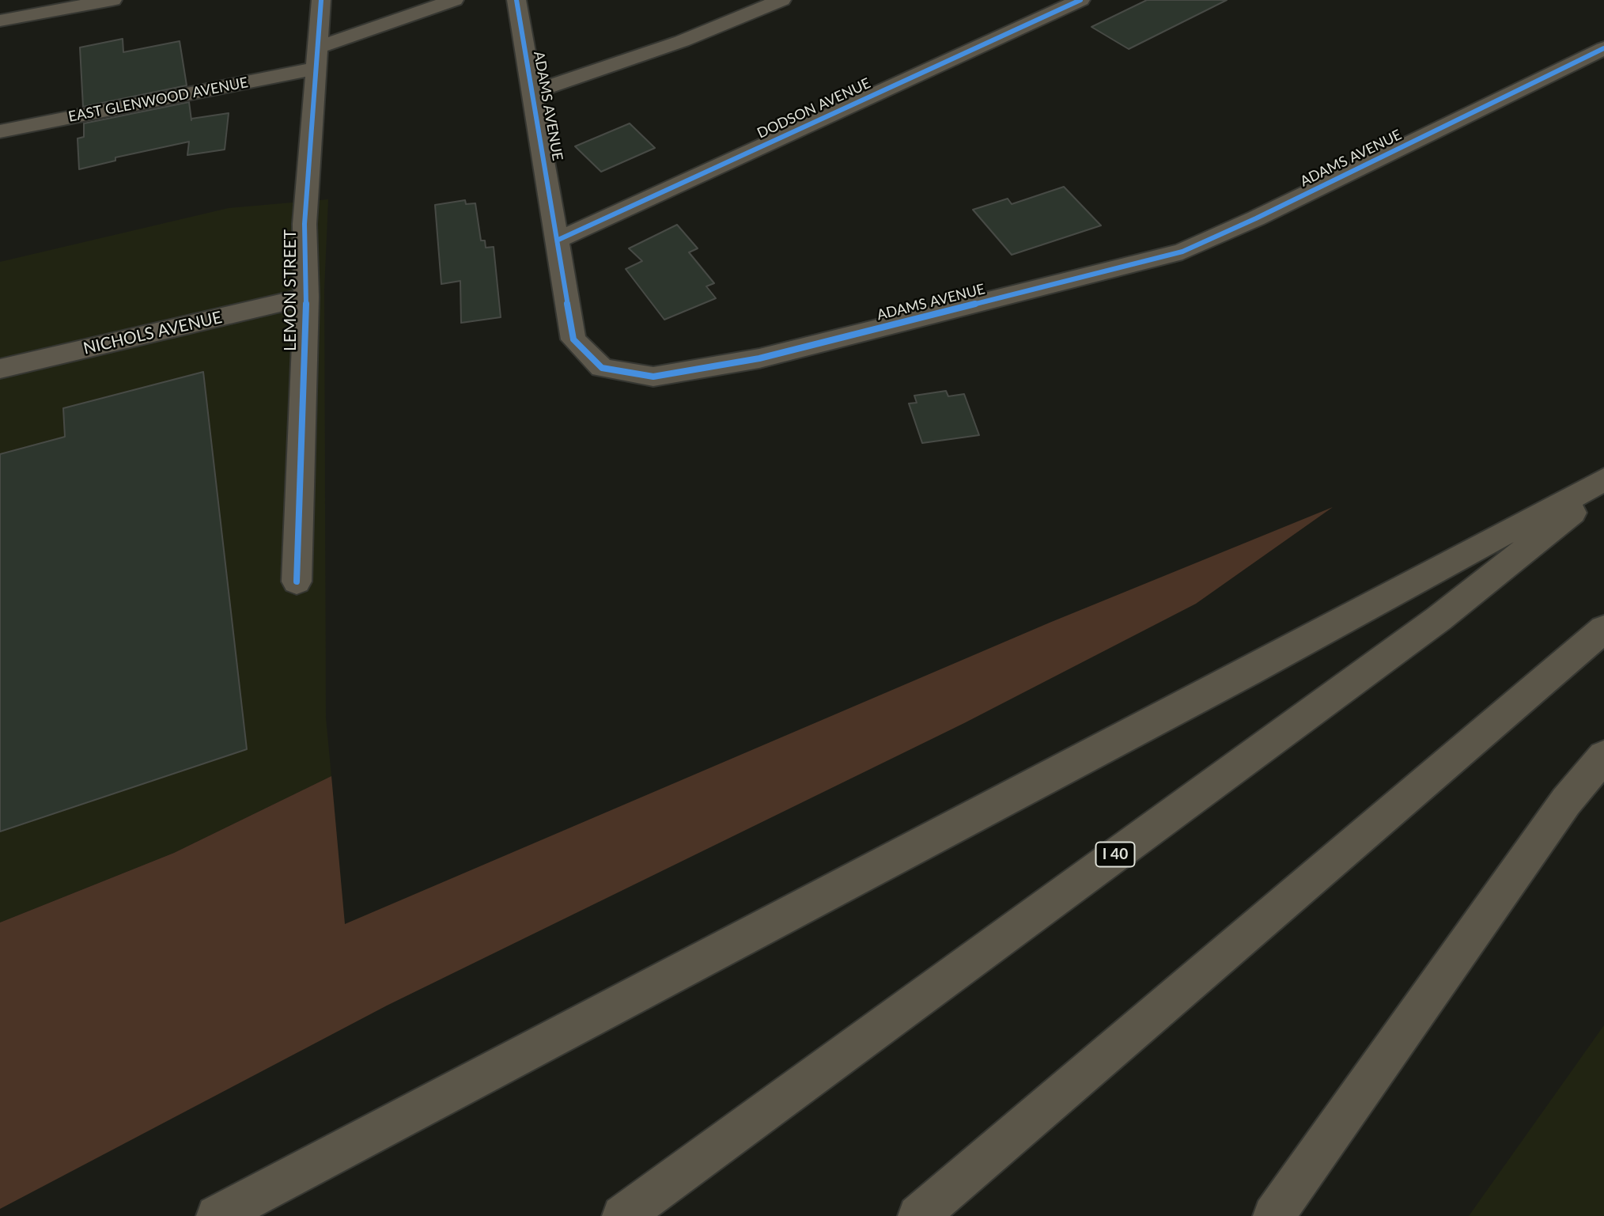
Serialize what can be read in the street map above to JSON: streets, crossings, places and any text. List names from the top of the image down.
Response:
{
  "streets": {
    "highway": ["I 40"],
    "street": [
      "EAST GLENWOOD AVENUE",
      "ADAMS AVENUE",
      "DODSON AVENUE",
      "LEMON STREET",
      "NICHOLS AVENUE"
    ]
  },
  "crossings": [
    ["EAST GLENWOOD AVENUE", "LEMON STREET"],
    ["ADAMS AVENUE", "DODSON AVENUE"],
    ["LEMON STREET", "NICHOLS AVENUE"]
  ]
}
